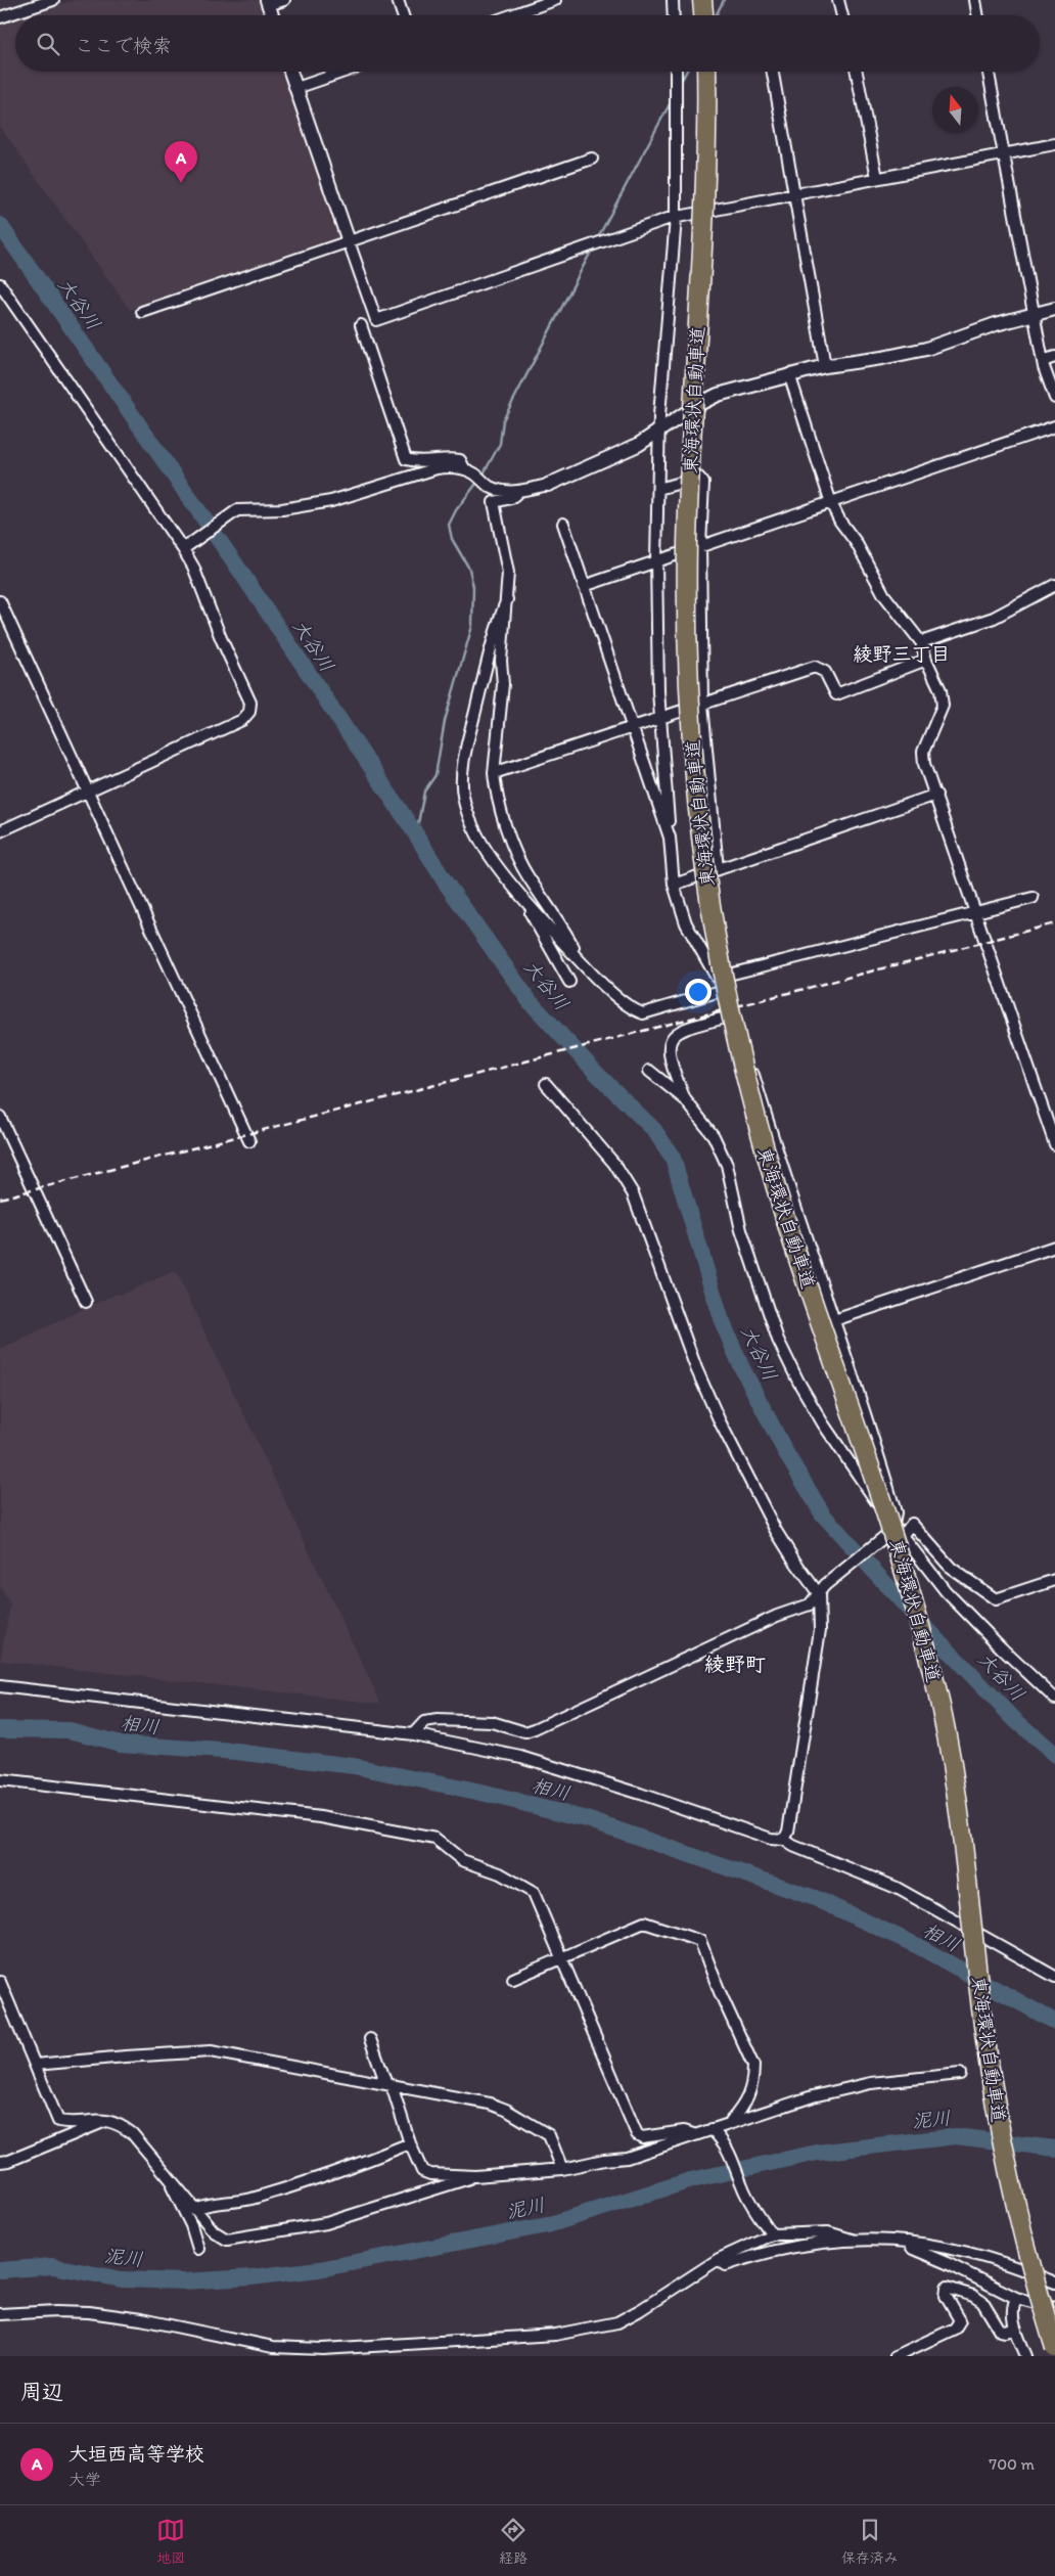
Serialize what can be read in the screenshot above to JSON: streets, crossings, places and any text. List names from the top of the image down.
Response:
{
  "streets": {
    "highway": ["東海環状自動車道"]
  },
  "districts": ["綾野三丁目", "綾野町"],
  "water": ["大谷川", "相川", "泥川"],
  "north": "top",
  "page": {
    "search": "ここで検索",
    "pins": "A",
    "heading": "周辺",
    "list": [
      {
        "mark": "A",
        "name": "大垣西高等学校",
        "note": "大学",
        "value": "700 m"
      }
    ],
    "nav": ["地図", "経路", "保存済み"]
  }
}
